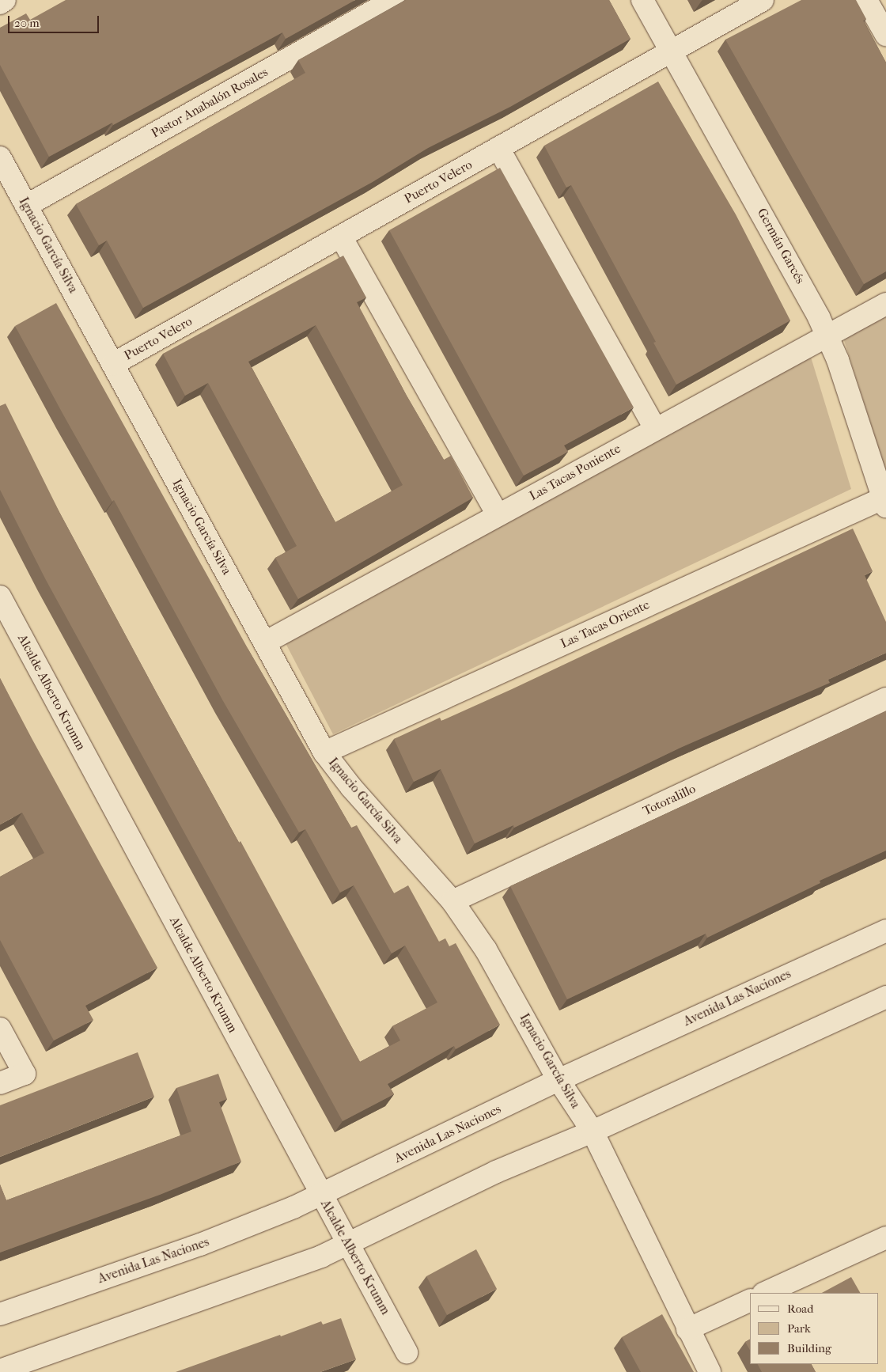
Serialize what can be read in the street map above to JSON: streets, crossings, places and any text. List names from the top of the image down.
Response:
{
  "streets": {
    "street": [
      "Pastor Anabalón Rosales",
      "Puerto Velero",
      "Ignacio García Silva",
      "Germán Garcés",
      "Las Tacas Poniente",
      "Las Tacas Oriente",
      "Alcalde Alberto Krumm",
      "Totoralillo",
      "Avenida Las Naciones"
    ]
  },
  "crossings": [
    ["Pastor Anabalón Rosales", "Ignacio García Silva"],
    ["Puerto Velero", "Ignacio García Silva"],
    ["Puerto Velero", "Germán Garcés"],
    ["Ignacio García Silva", "Las Tacas Poniente"],
    ["Ignacio García Silva", "Las Tacas Oriente"],
    ["Ignacio García Silva", "Totoralillo"],
    ["Ignacio García Silva", "Avenida Las Naciones"],
    ["Germán Garcés", "Las Tacas Poniente"],
    ["Germán Garcés", "Las Tacas Oriente"],
    ["Alcalde Alberto Krumm", "Avenida Las Naciones"]
  ],
  "legend": ["Road", "Park", "Building"],
  "scale_bar": "20 m"
}
